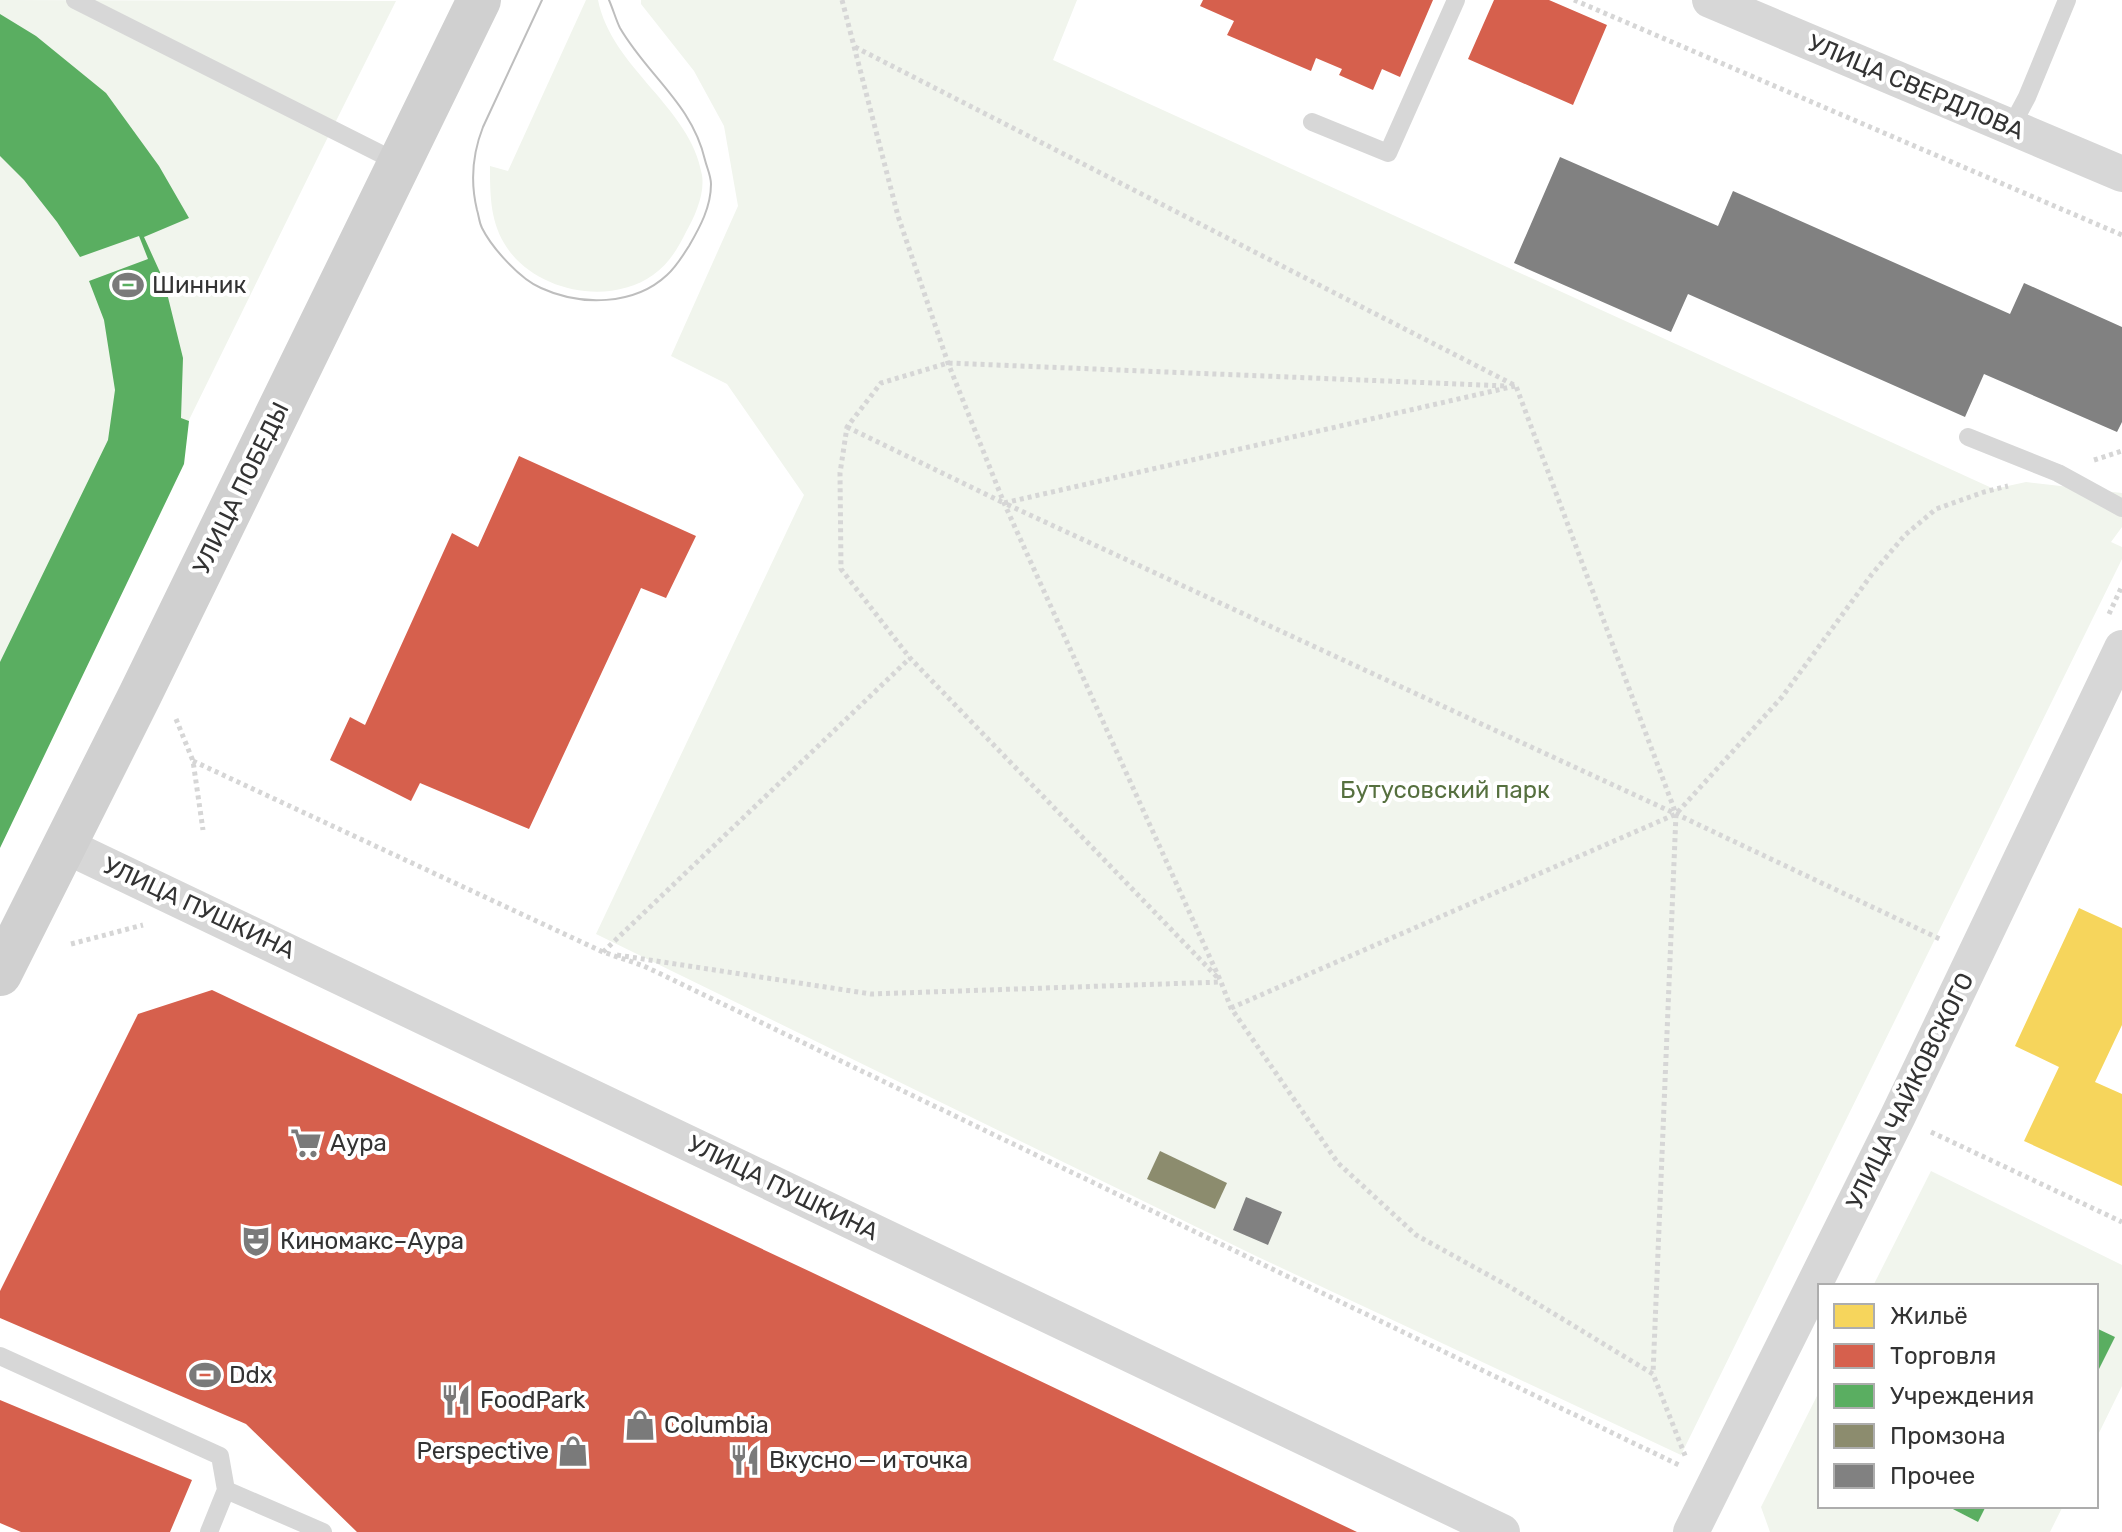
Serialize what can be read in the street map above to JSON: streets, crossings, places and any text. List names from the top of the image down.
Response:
{
  "streets": {
    "main road": ["УЛИЦА ПОБЕДЫ"],
    "street": ["УЛИЦА СВЕРДЛОВА", "УЛИЦА ПУШКИНА", "УЛИЦА ЧАЙКОВСКОГО"]
  },
  "crossings": [
    ["УЛИЦА ПОБЕДЫ", "УЛИЦА ПУШКИНА"]
  ],
  "parks": ["Бутусовский парк"],
  "places": {
    "sports": ["Шинник", "Ddx"],
    "supermarket": ["Аура"],
    "theatre": ["Киномакс–Аура"],
    "restaurant": ["FoodPark", "Вкусно — и точка"],
    "shop": ["Columbia", "Perspective"]
  },
  "legend": [
    "Жильё",
    "Торговля",
    "Учреждения",
    "Промзона",
    "Прочее"
  ]
}
